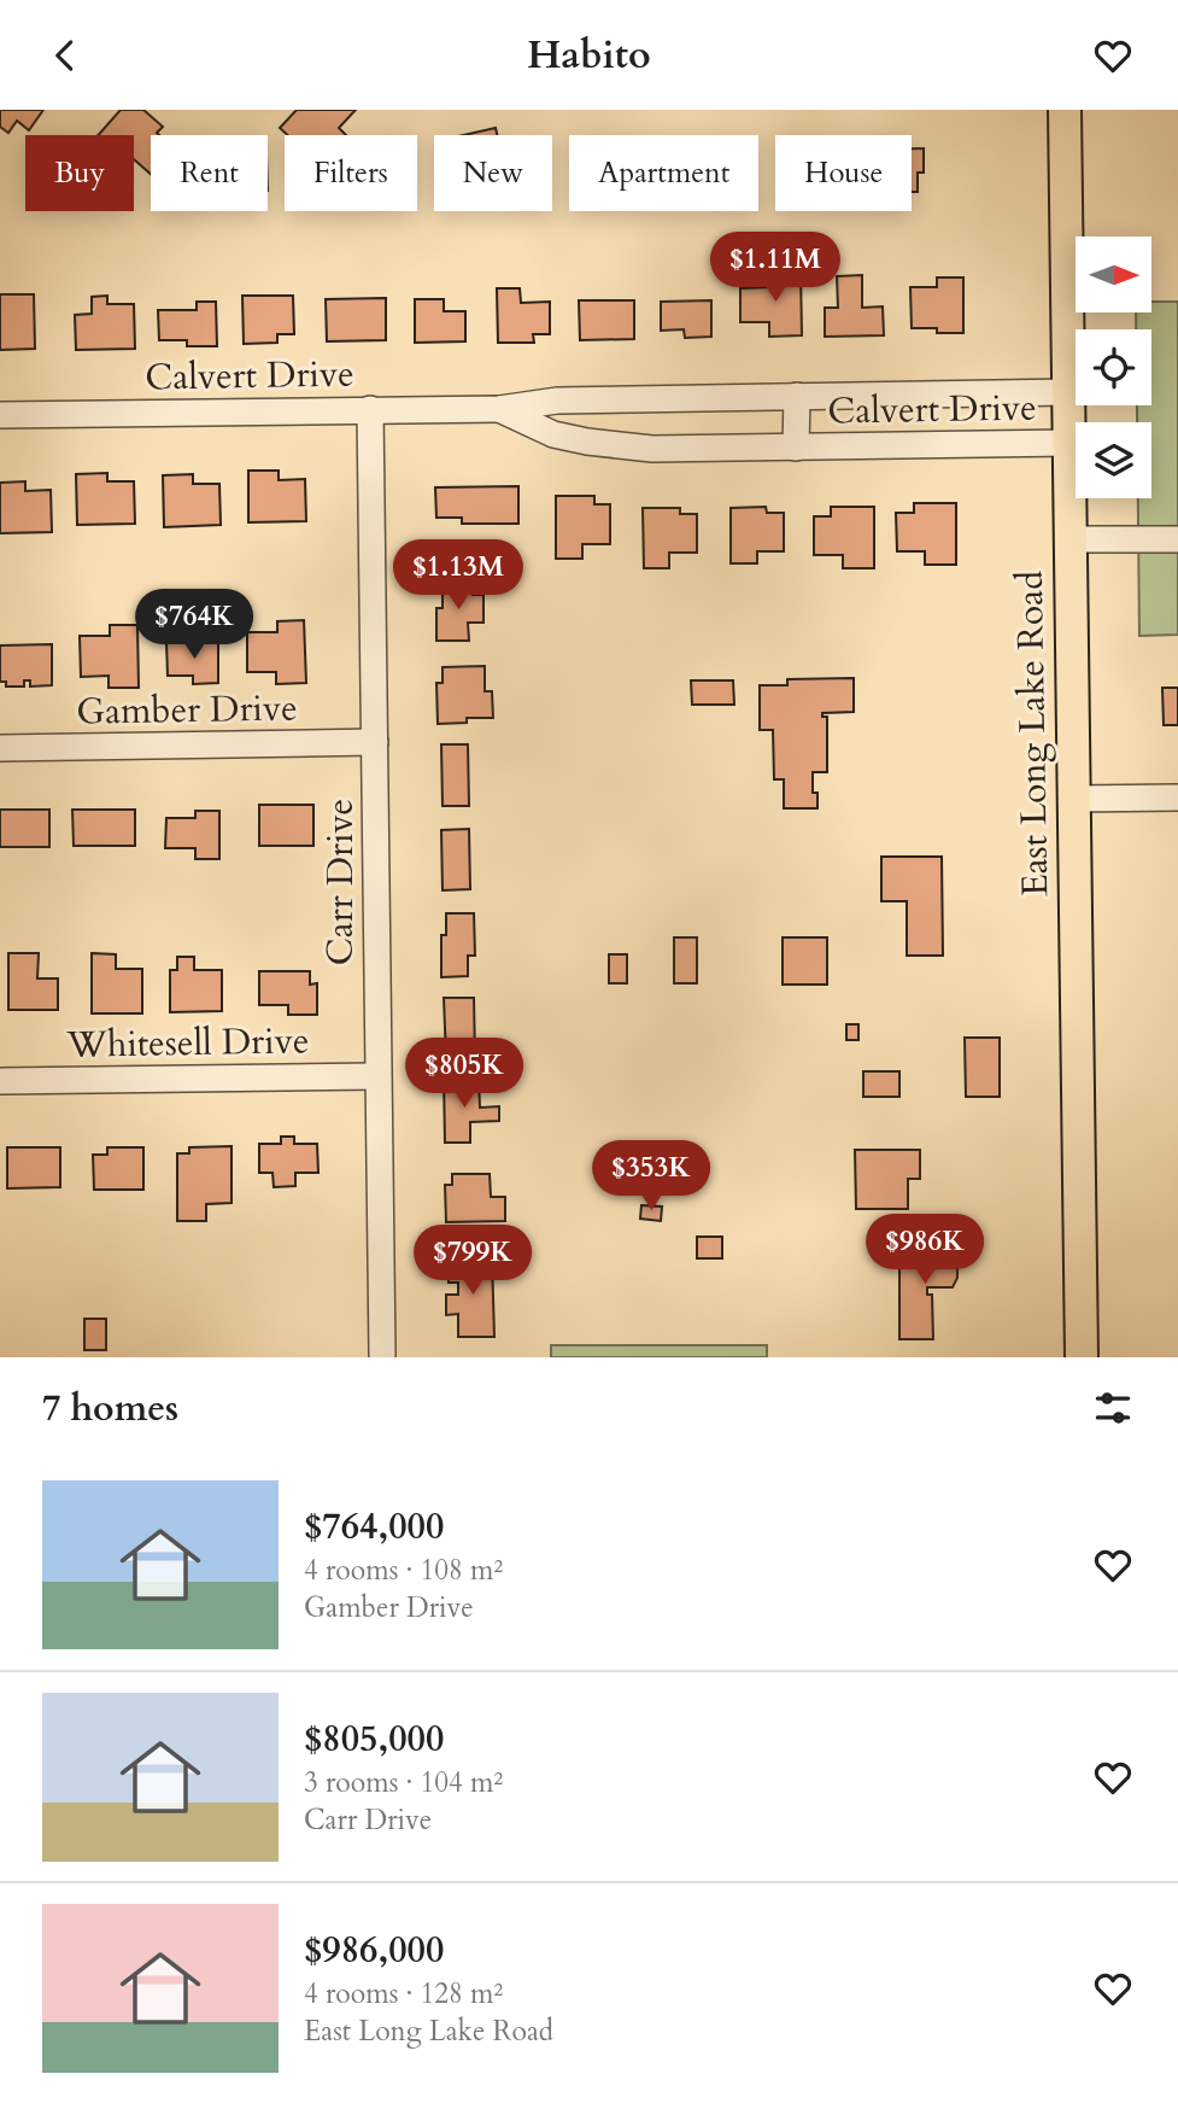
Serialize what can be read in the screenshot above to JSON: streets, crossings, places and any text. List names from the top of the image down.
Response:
{
  "streets": {
    "main road": ["East Long Lake Road"],
    "street": [
      "Calvert Drive",
      "Gamber Drive",
      "Carr Drive",
      "Whitesell Drive"
    ]
  },
  "crossings": [
    ["Calvert Drive", "East Long Lake Road"],
    ["Calvert Drive", "Carr Drive"],
    ["Gamber Drive", "Carr Drive"],
    ["Carr Drive", "Whitesell Drive"]
  ],
  "north": "right",
  "page": {
    "header": "Habito",
    "chip": [
      "Buy",
      "Rent",
      "Filters",
      "New",
      "Apartment",
      "House"
    ],
    "price": [
      "$1.11M",
      "$1.13M",
      "$764K",
      "$805K",
      "$353K",
      "$986K",
      "$799K"
    ],
    "heading": "7 homes",
    "list": [
      {
        "name": "$764,000",
        "note": "4 rooms · 108 m² · Gamber Drive"
      },
      {
        "name": "$805,000",
        "note": "3 rooms · 104 m² · Carr Drive"
      },
      {
        "name": "$986,000",
        "note": "4 rooms · 128 m² · East Long Lake Road"
      }
    ]
  }
}
